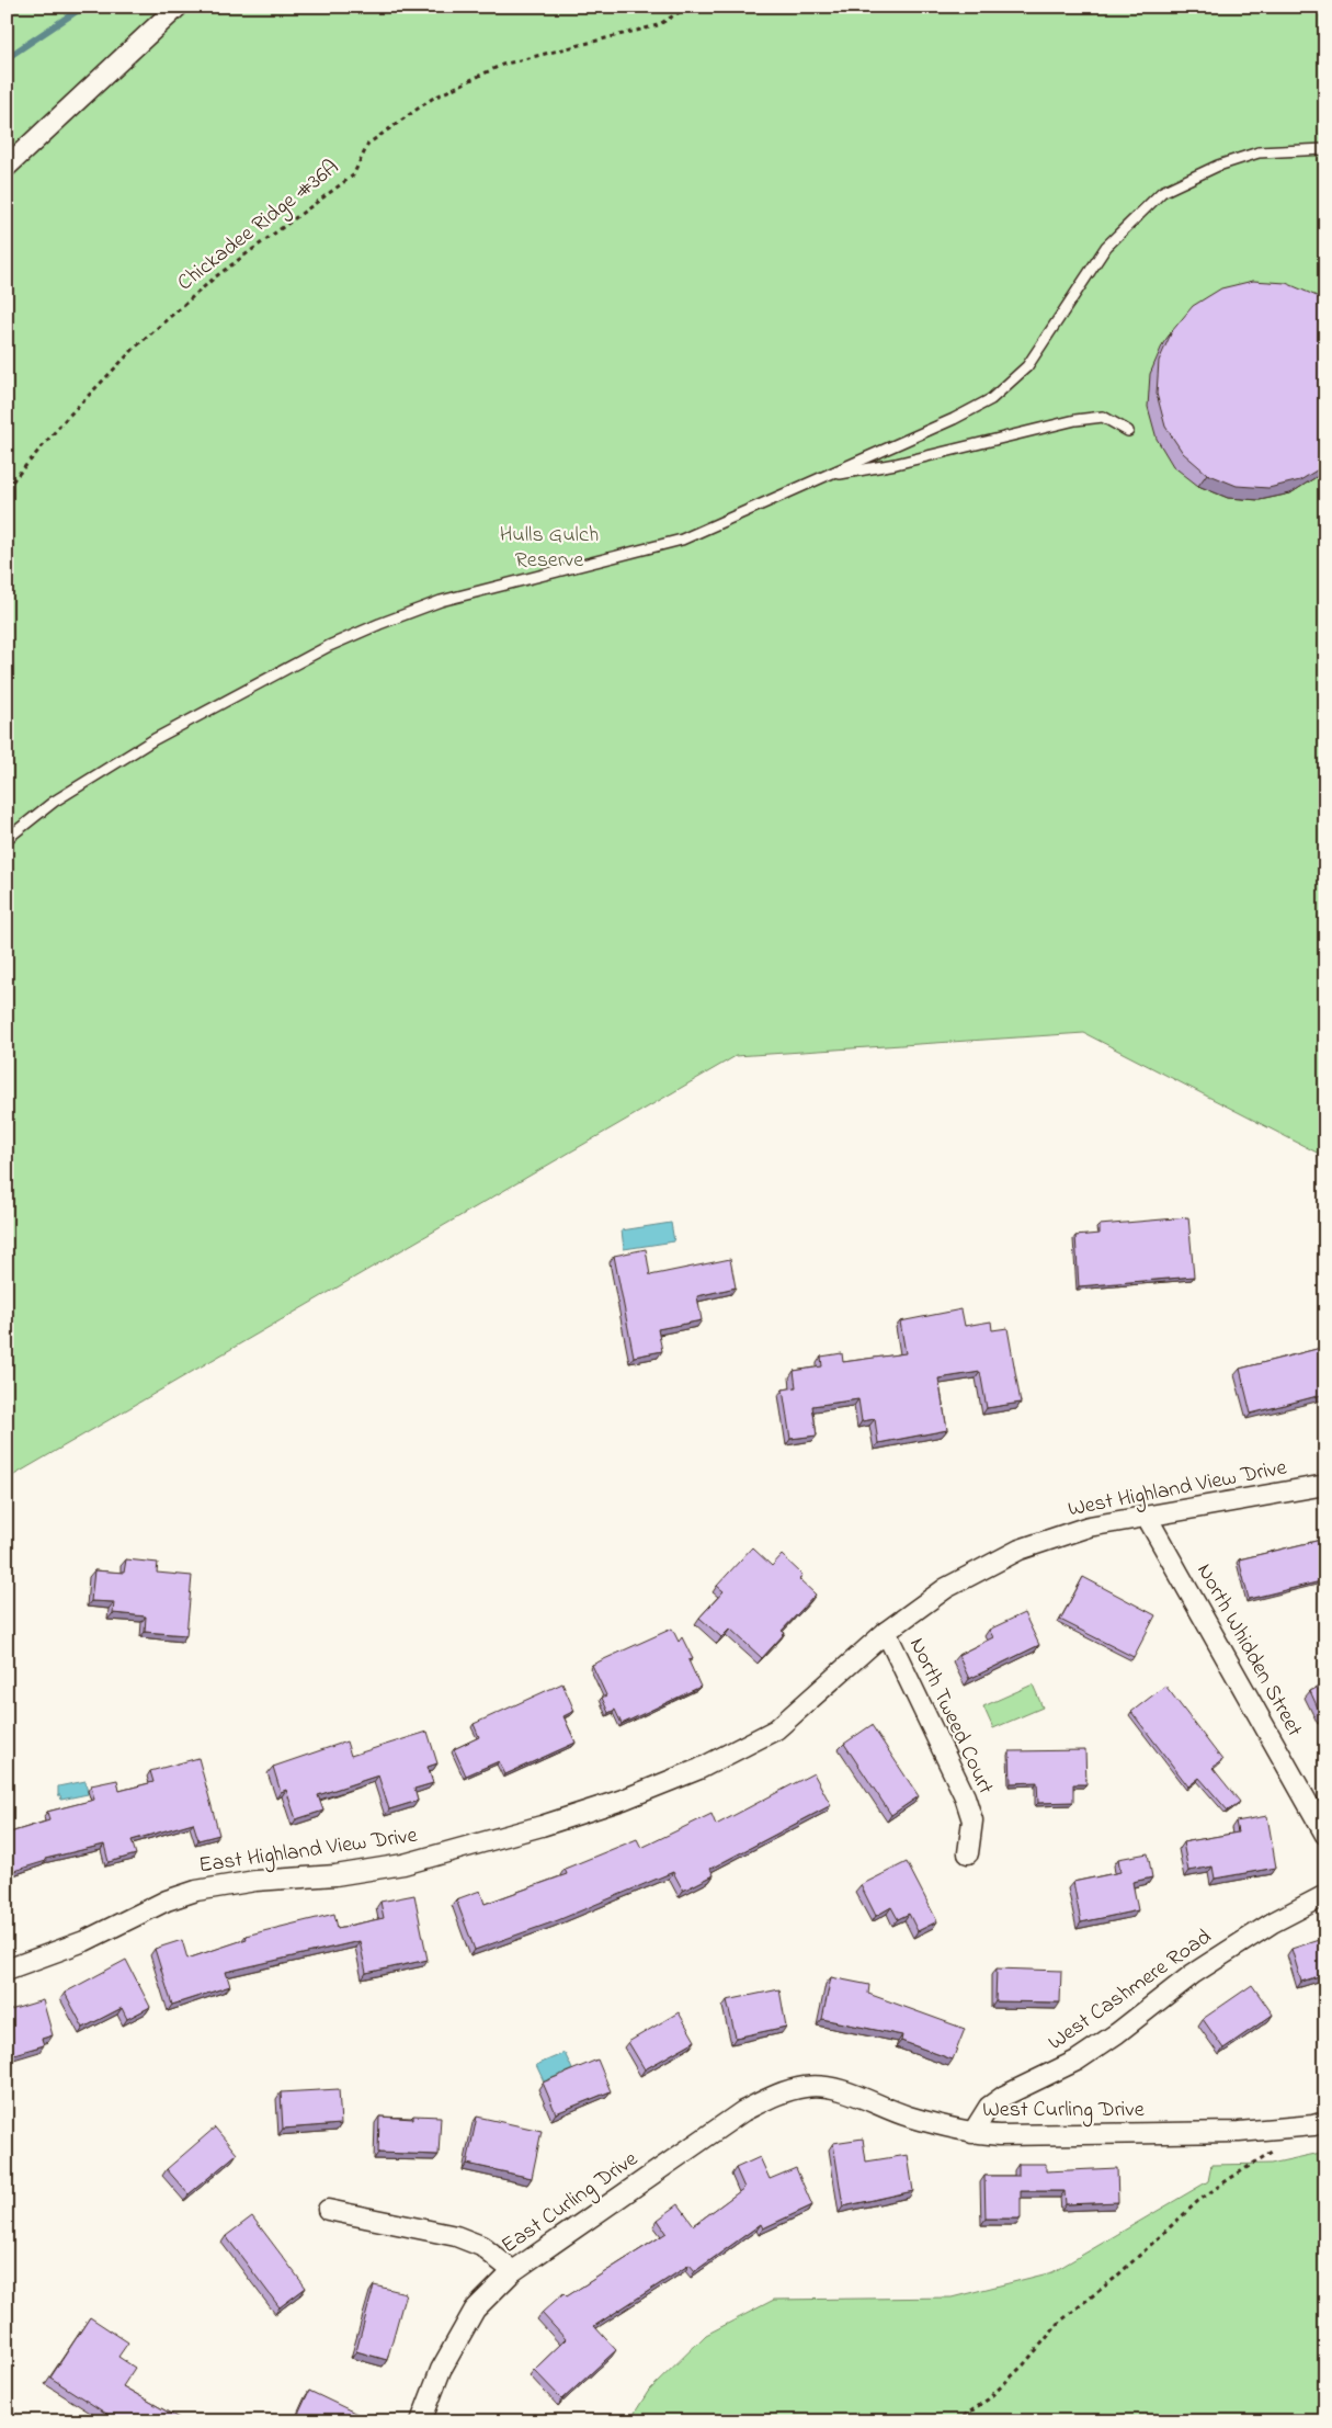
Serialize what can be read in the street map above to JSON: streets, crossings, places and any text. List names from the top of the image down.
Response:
{
  "streets": {
    "street": [
      "West Highland View Drive",
      "North Whidden Street",
      "North Tweed Court",
      "East Highland View Drive",
      "West Cashmere Road",
      "West Curling Drive",
      "East Curling Drive"
    ],
    "path": ["Chickadee Ridge #36A"]
  },
  "crossings": [
    ["West Highland View Drive", "North Whidden Street"],
    ["West Highland View Drive", "North Tweed Court"],
    ["West Highland View Drive", "East Highland View Drive"],
    ["West Cashmere Road", "West Curling Drive"],
    ["West Curling Drive", "East Curling Drive"]
  ],
  "parks": ["Hulls Gulch Reserve"]
}
